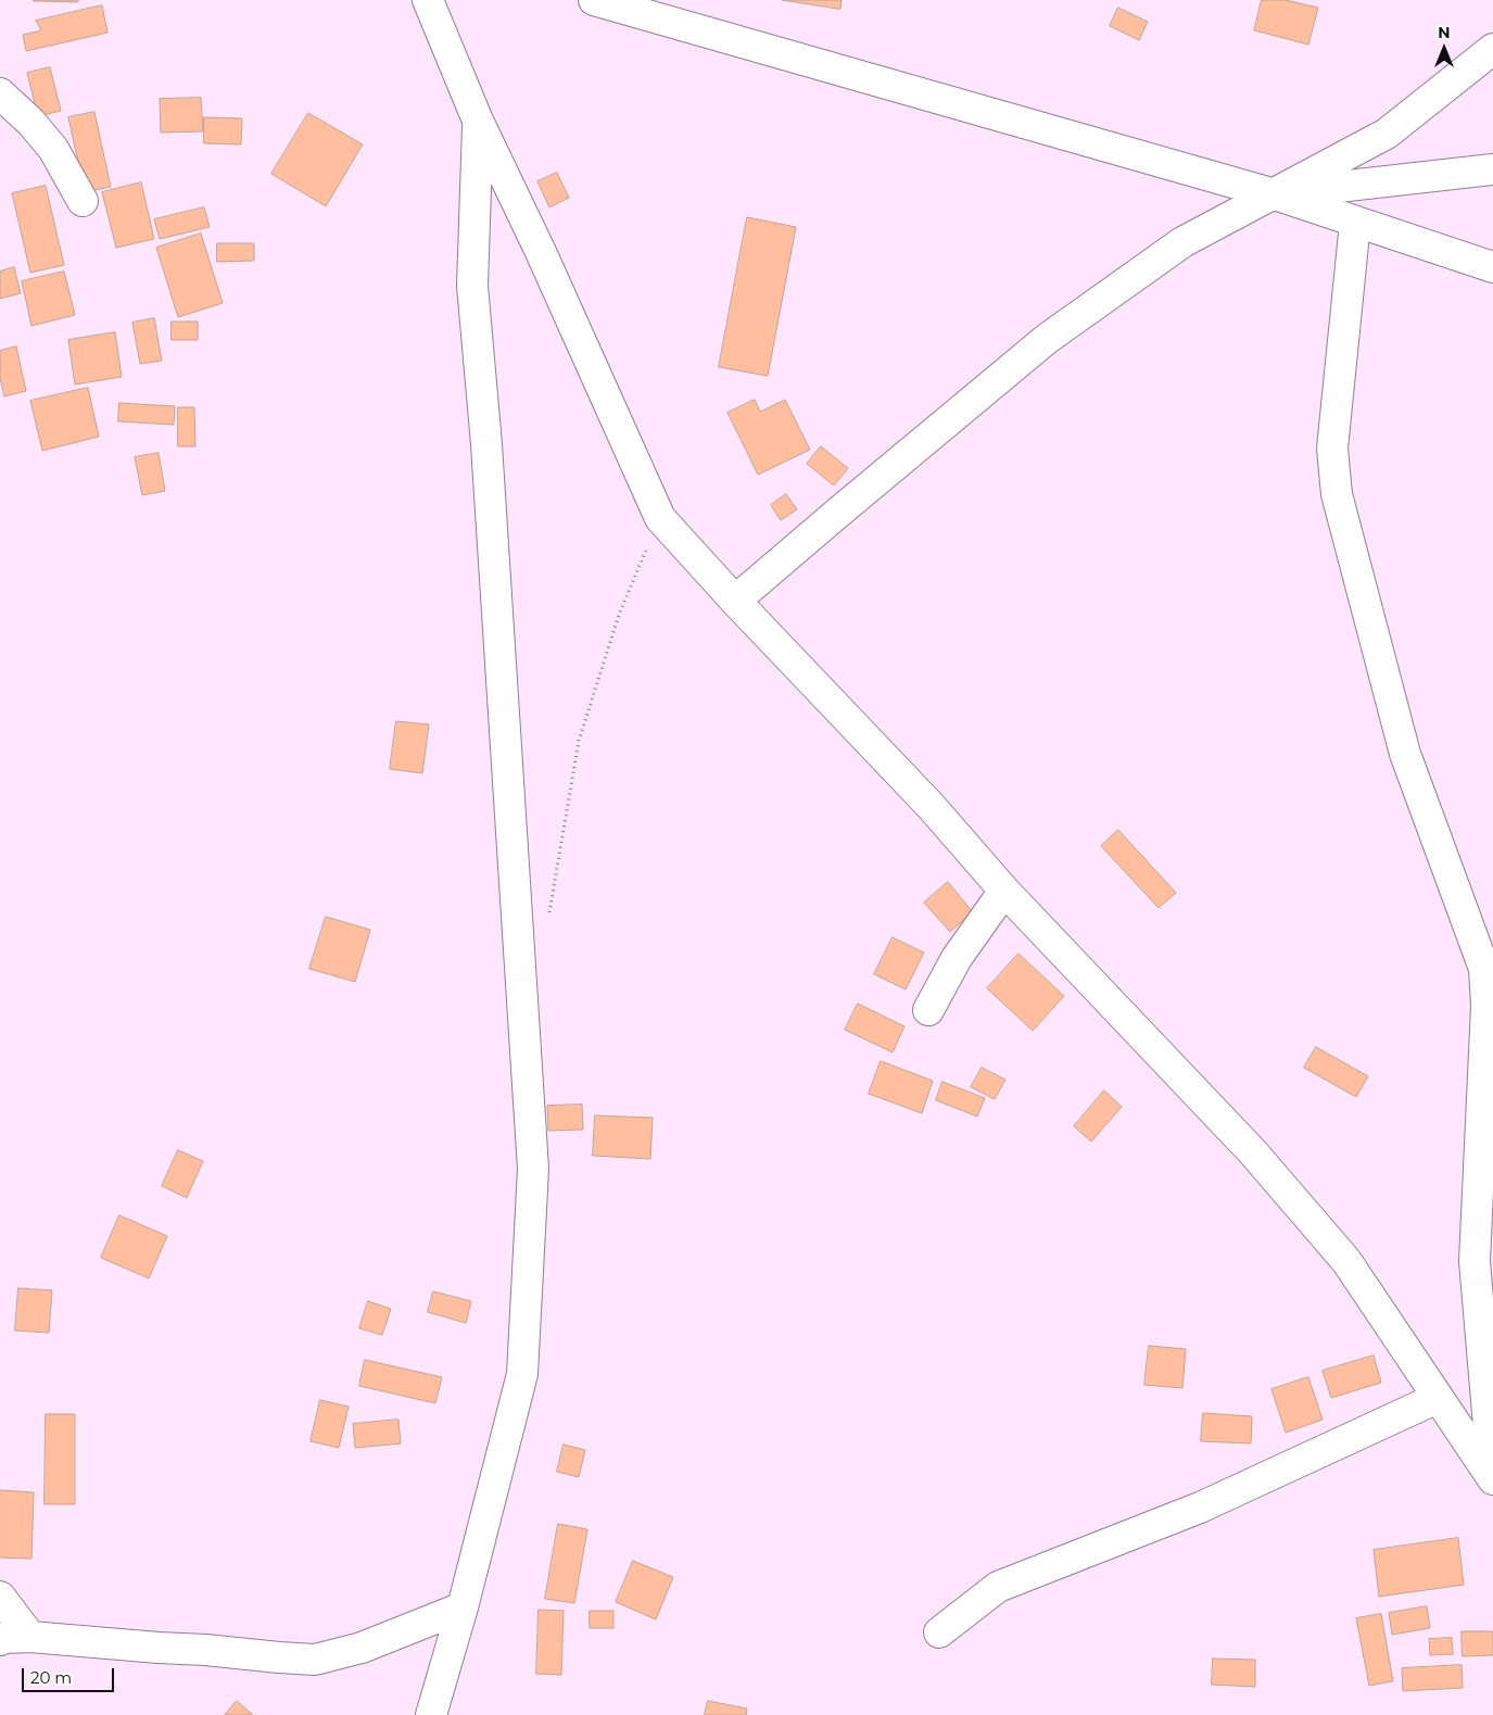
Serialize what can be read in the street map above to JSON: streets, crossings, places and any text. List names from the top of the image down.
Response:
{
  "scale_bar": "20 m",
  "north": "top"
}
